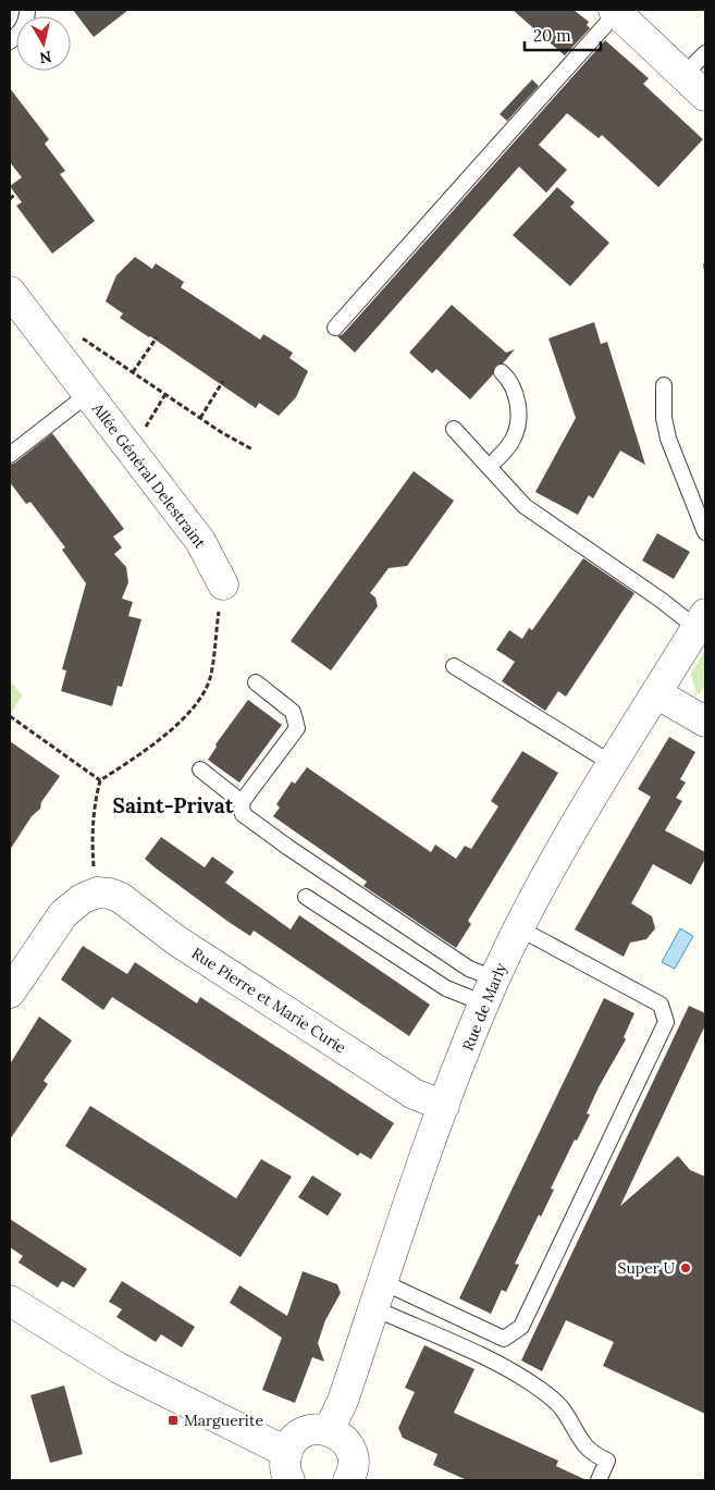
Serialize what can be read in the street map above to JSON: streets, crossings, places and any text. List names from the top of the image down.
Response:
{
  "streets": {
    "street": ["Allée Général Delestraint", "Rue Pierre et Marie Curie", "Rue de Marly"]
  },
  "crossings": [
    ["Rue Pierre et Marie Curie", "Rue de Marly"]
  ],
  "districts": ["Saint-Privat"],
  "places": {
    "other": ["Super U"],
    "transit": ["Marguerite"]
  },
  "scale_bar": "20 m",
  "north": "bottom"
}
